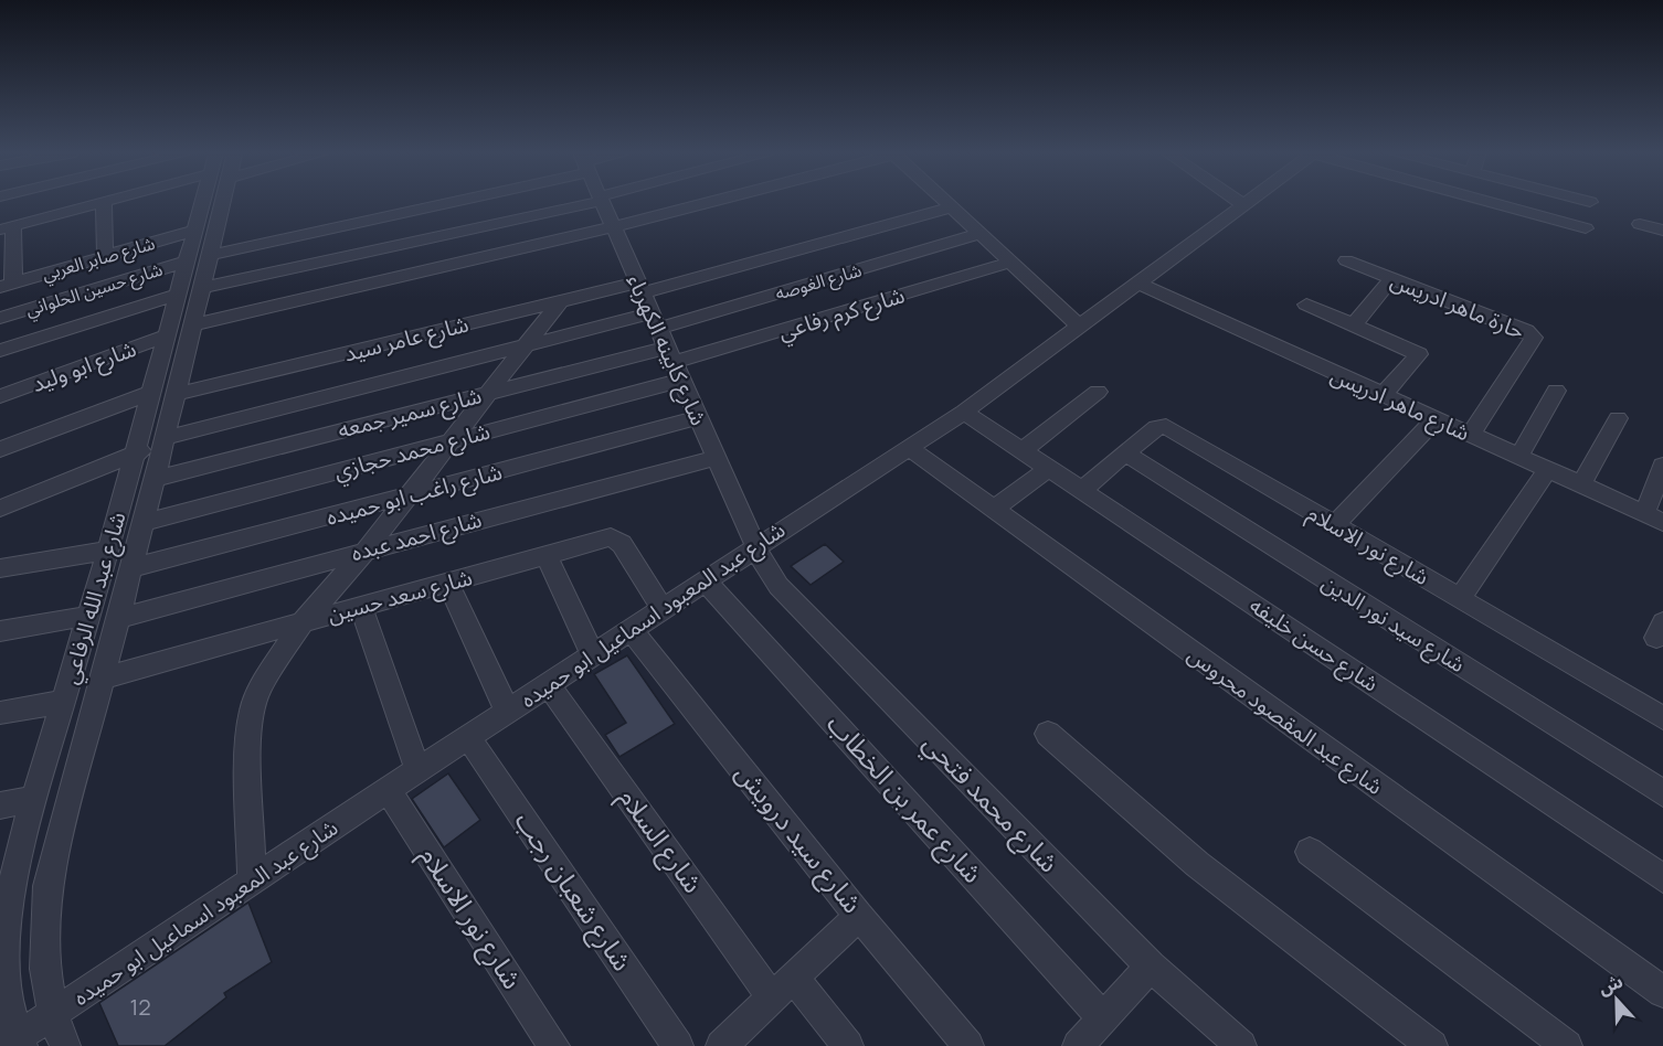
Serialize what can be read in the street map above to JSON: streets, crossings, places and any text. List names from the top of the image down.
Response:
{
  "streets": {
    "street": [
      "شارع صابر العربي",
      "شارع الغوصه",
      "شارع حسين الحلواني",
      "حارة ماهر ادريس",
      "شارع كرم رفاعي",
      "شارع عامر سيد",
      "شارع كابينه الكهرباء",
      "شارع ابو وليد",
      "شارع ماهر ادريس",
      "شارع سمير جمعه",
      "شارع محمد حجازي",
      "شارع راغب ابو حميده",
      "شارع احمد عبده",
      "شارع نور الاسلام",
      "شارع سعد حسين",
      "شارع عبد الله الرفاعي",
      "شارع عبد المعبود اسماعيل ابو حميده",
      "شارع سيد نور الدين",
      "شارع حسن خليفه",
      "شارع عبد المقصود محروس",
      "شارع عمر بن الخطاب",
      "شارع محمد فتحي",
      "شارع سيد درويش",
      "شارع السلام",
      "شارع شعبان رجب"
    ]
  },
  "crossings": [
    ["شارع صابر العربي", "شارع عبد الله الرفاعي"],
    ["شارع الغوصه", "شارع كابينه الكهرباء"],
    ["شارع الغوصه", "شارع عبد الله الرفاعي"],
    ["شارع حسين الحلواني", "شارع عبد الله الرفاعي"],
    ["حارة ماهر ادريس", "شارع ماهر ادريس"],
    ["شارع كرم رفاعي", "شارع كابينه الكهرباء"],
    ["شارع كرم رفاعي", "شارع سمير جمعه"],
    ["شارع كرم رفاعي", "شارع محمد حجازي"],
    ["شارع عامر سيد", "شارع كابينه الكهرباء"],
    ["شارع عامر سيد", "شارع عبد الله الرفاعي"],
    ["شارع كابينه الكهرباء", "شارع سمير جمعه"],
    ["شارع كابينه الكهرباء", "شارع محمد حجازي"],
    ["شارع كابينه الكهرباء", "شارع راغب ابو حميده"],
    ["شارع كابينه الكهرباء", "شارع احمد عبده"],
    ["شارع كابينه الكهرباء", "شارع عبد المعبود اسماعيل ابو حميده"],
    ["شارع كابينه الكهرباء", "شارع محمد فتحي"],
    ["شارع ابو وليد", "شارع عبد الله الرفاعي"],
    ["شارع ماهر ادريس", "شارع عبد المعبود اسماعيل ابو حميده"],
    ["شارع سمير جمعه", "شارع محمد حجازي"],
    ["شارع سمير جمعه", "شارع عبد الله الرفاعي"],
    ["شارع محمد حجازي", "شارع عبد الله الرفاعي"],
    ["شارع راغب ابو حميده", "شارع عبد الله الرفاعي"],
    ["شارع احمد عبده", "شارع عبد الله الرفاعي"],
    ["شارع نور الاسلام", "شارع عبد المعبود اسماعيل ابو حميده"],
    ["شارع نور الاسلام", "شارع سيد نور الدين"],
    ["شارع نور الاسلام", "شارع حسن خليفه"],
    ["شارع سعد حسين", "شارع عبد الله الرفاعي"],
    ["شارع سعد حسين", "شارع عبد المعبود اسماعيل ابو حميده"],
    ["شارع عبد الله الرفاعي", "شارع عبد المعبود اسماعيل ابو حميده"],
    ["شارع عبد المعبود اسماعيل ابو حميده", "شارع حسن خليفه"],
    ["شارع عبد المعبود اسماعيل ابو حميده", "شارع عبد المقصود محروس"],
    ["شارع عبد المعبود اسماعيل ابو حميده", "شارع عمر بن الخطاب"],
    ["شارع عبد المعبود اسماعيل ابو حميده", "شارع محمد فتحي"],
    ["شارع عبد المعبود اسماعيل ابو حميده", "شارع سيد درويش"],
    ["شارع عبد المعبود اسماعيل ابو حميده", "شارع السلام"],
    ["شارع عبد المعبود اسماعيل ابو حميده", "شارع شعبان رجب"]
  ],
  "house_numbers": ["12"],
  "north": "top"
}
